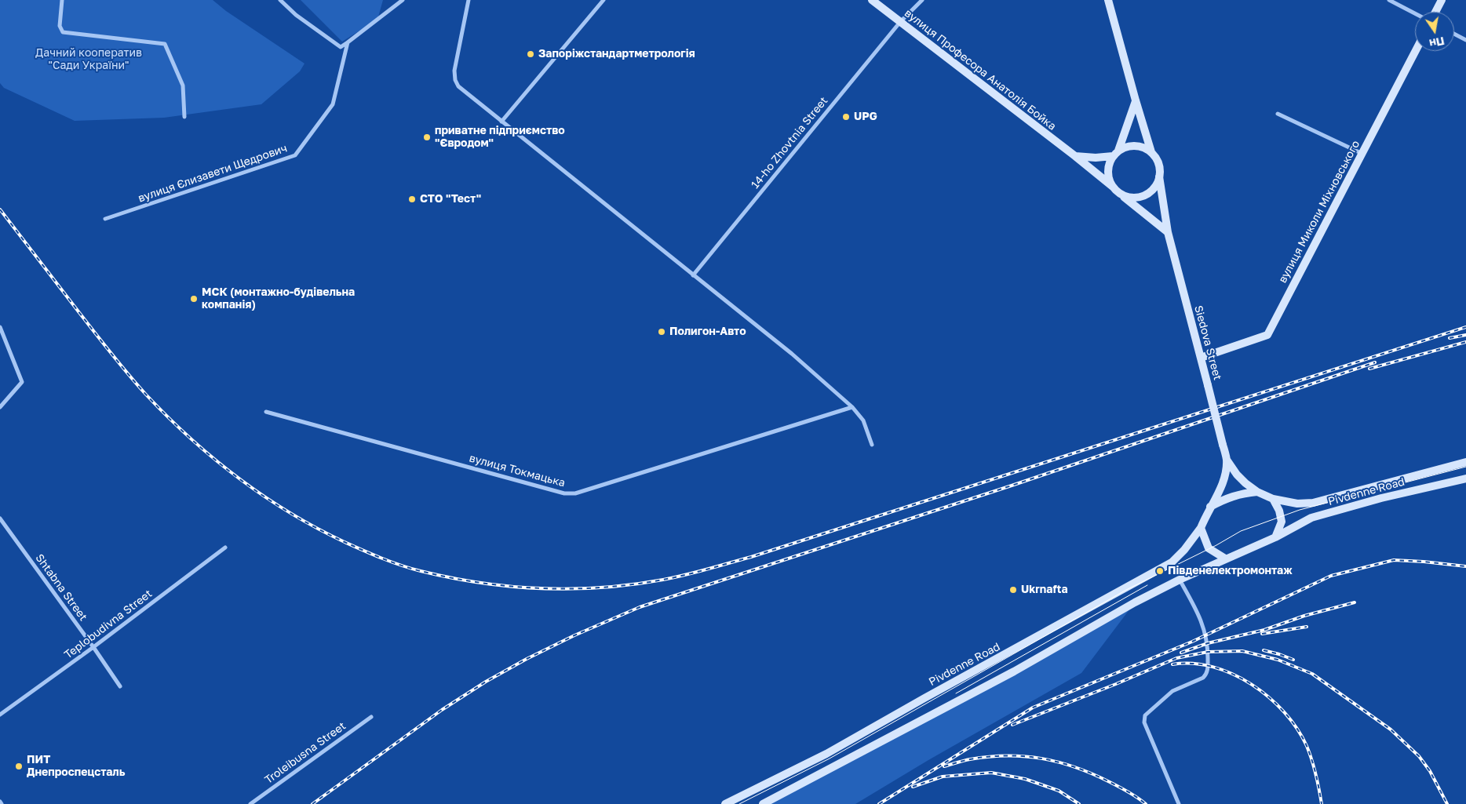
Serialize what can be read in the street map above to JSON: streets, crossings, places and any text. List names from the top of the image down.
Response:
{
  "streets": {
    "main road": [
      "вулиця Професора Анатолія Бойка",
      "вулиця Миколи Міхновського",
      "Siedova Street",
      "Pivdenne Road"
    ],
    "street": [
      "14-ho Zhovtnia Street",
      "вулиця Єлизавети Щедрович",
      "вулиця Токмацька",
      "Shtabna Street",
      "Teplobudivna Street",
      "Troleibusna Street"
    ]
  },
  "crossings": [
    ["вулиця Професора Анатолія Бойка", "14-ho Zhovtnia Street"],
    ["вулиця Професора Анатолія Бойка", "Siedova Street"],
    ["вулиця Миколи Міхновського", "Siedova Street"],
    ["Siedova Street", "Pivdenne Road"],
    ["Shtabna Street", "Teplobudivna Street"]
  ],
  "parks": ["Дачний кооператив \"Сади України\""],
  "places": [
    "Запоріжстандартметрологія",
    "UPG",
    "приватне підприємство \"Євродом\"",
    "СТО \"Тест\"",
    "МСК (монтажно-будівельна компанія)",
    "Полигон-Авто",
    "Південелектромонтаж",
    "Ukrnafta",
    "ПИТ Днепроспецсталь"
  ],
  "north": "bottom"
}
